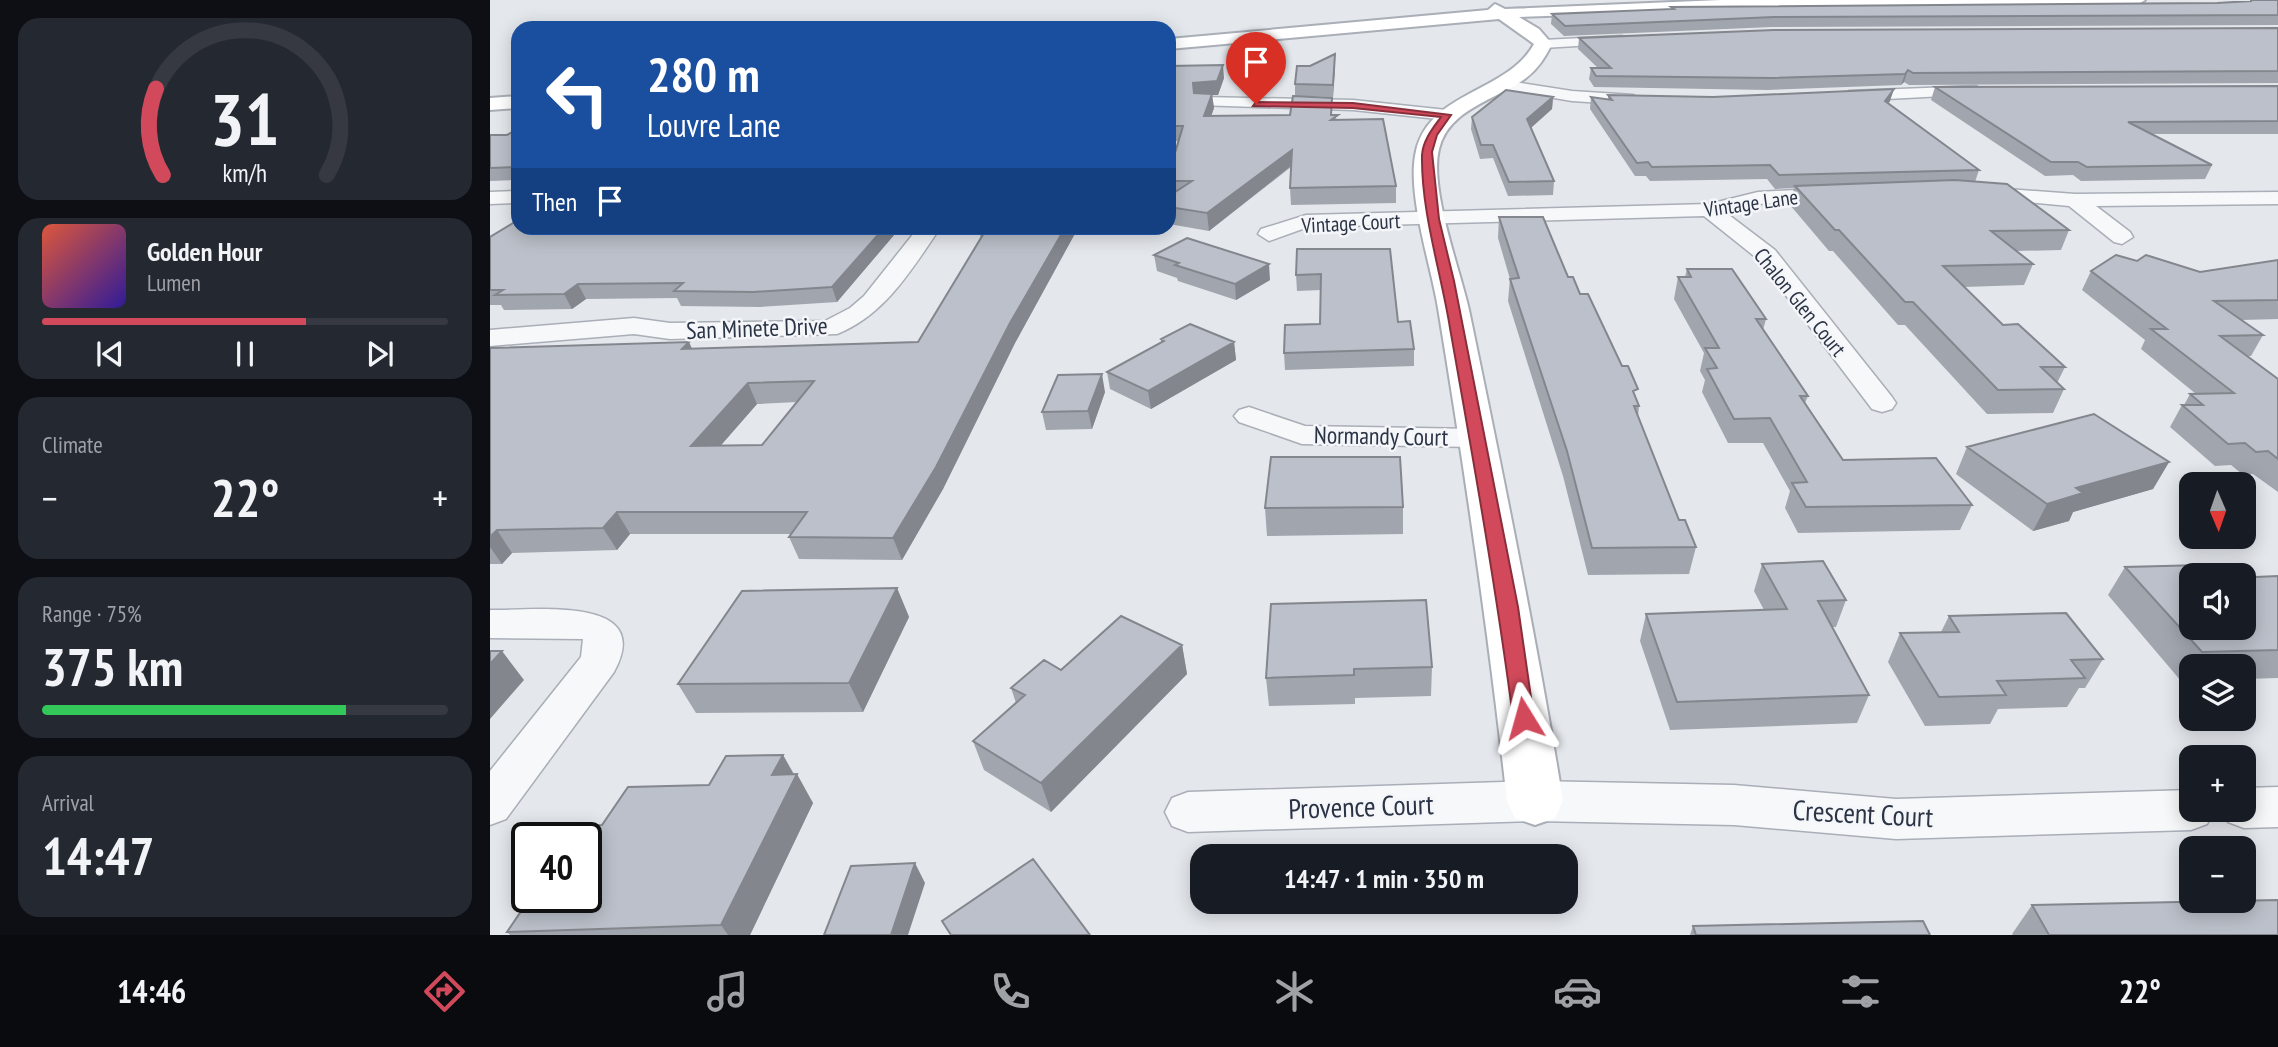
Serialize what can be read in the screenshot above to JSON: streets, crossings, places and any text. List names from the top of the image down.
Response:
{
  "streets": {
    "street": [
      "Vintage Lane",
      "Vintage Court",
      "Chalon Glen Court",
      "San Minete Drive",
      "Normandy Court",
      "Provence Court",
      "Crescent Court"
    ]
  },
  "crossings": [
    ["Vintage Lane", "Vintage Court"],
    ["Vintage Lane", "Chalon Glen Court"],
    ["Provence Court", "Crescent Court"]
  ],
  "north": "bottom",
  "page": {
    "turn": ["280 m", "Louvre Lane"],
    "then": "Then",
    "song": ["Golden Hour", "Lumen"],
    "tile": [
      "Climate",
      ["Range · 75%", "375 km"],
      ["Arrival", "14:47"]
    ],
    "heat": ["−", "22°", "+"],
    "map_buttons": ["+", "−"],
    "limit": "40",
    "trip": "14:47 · 1 min · 350 m",
    "tabs": ["14:46", "22°"],
    "gauge": ["31", "km/h"]
  }
}
